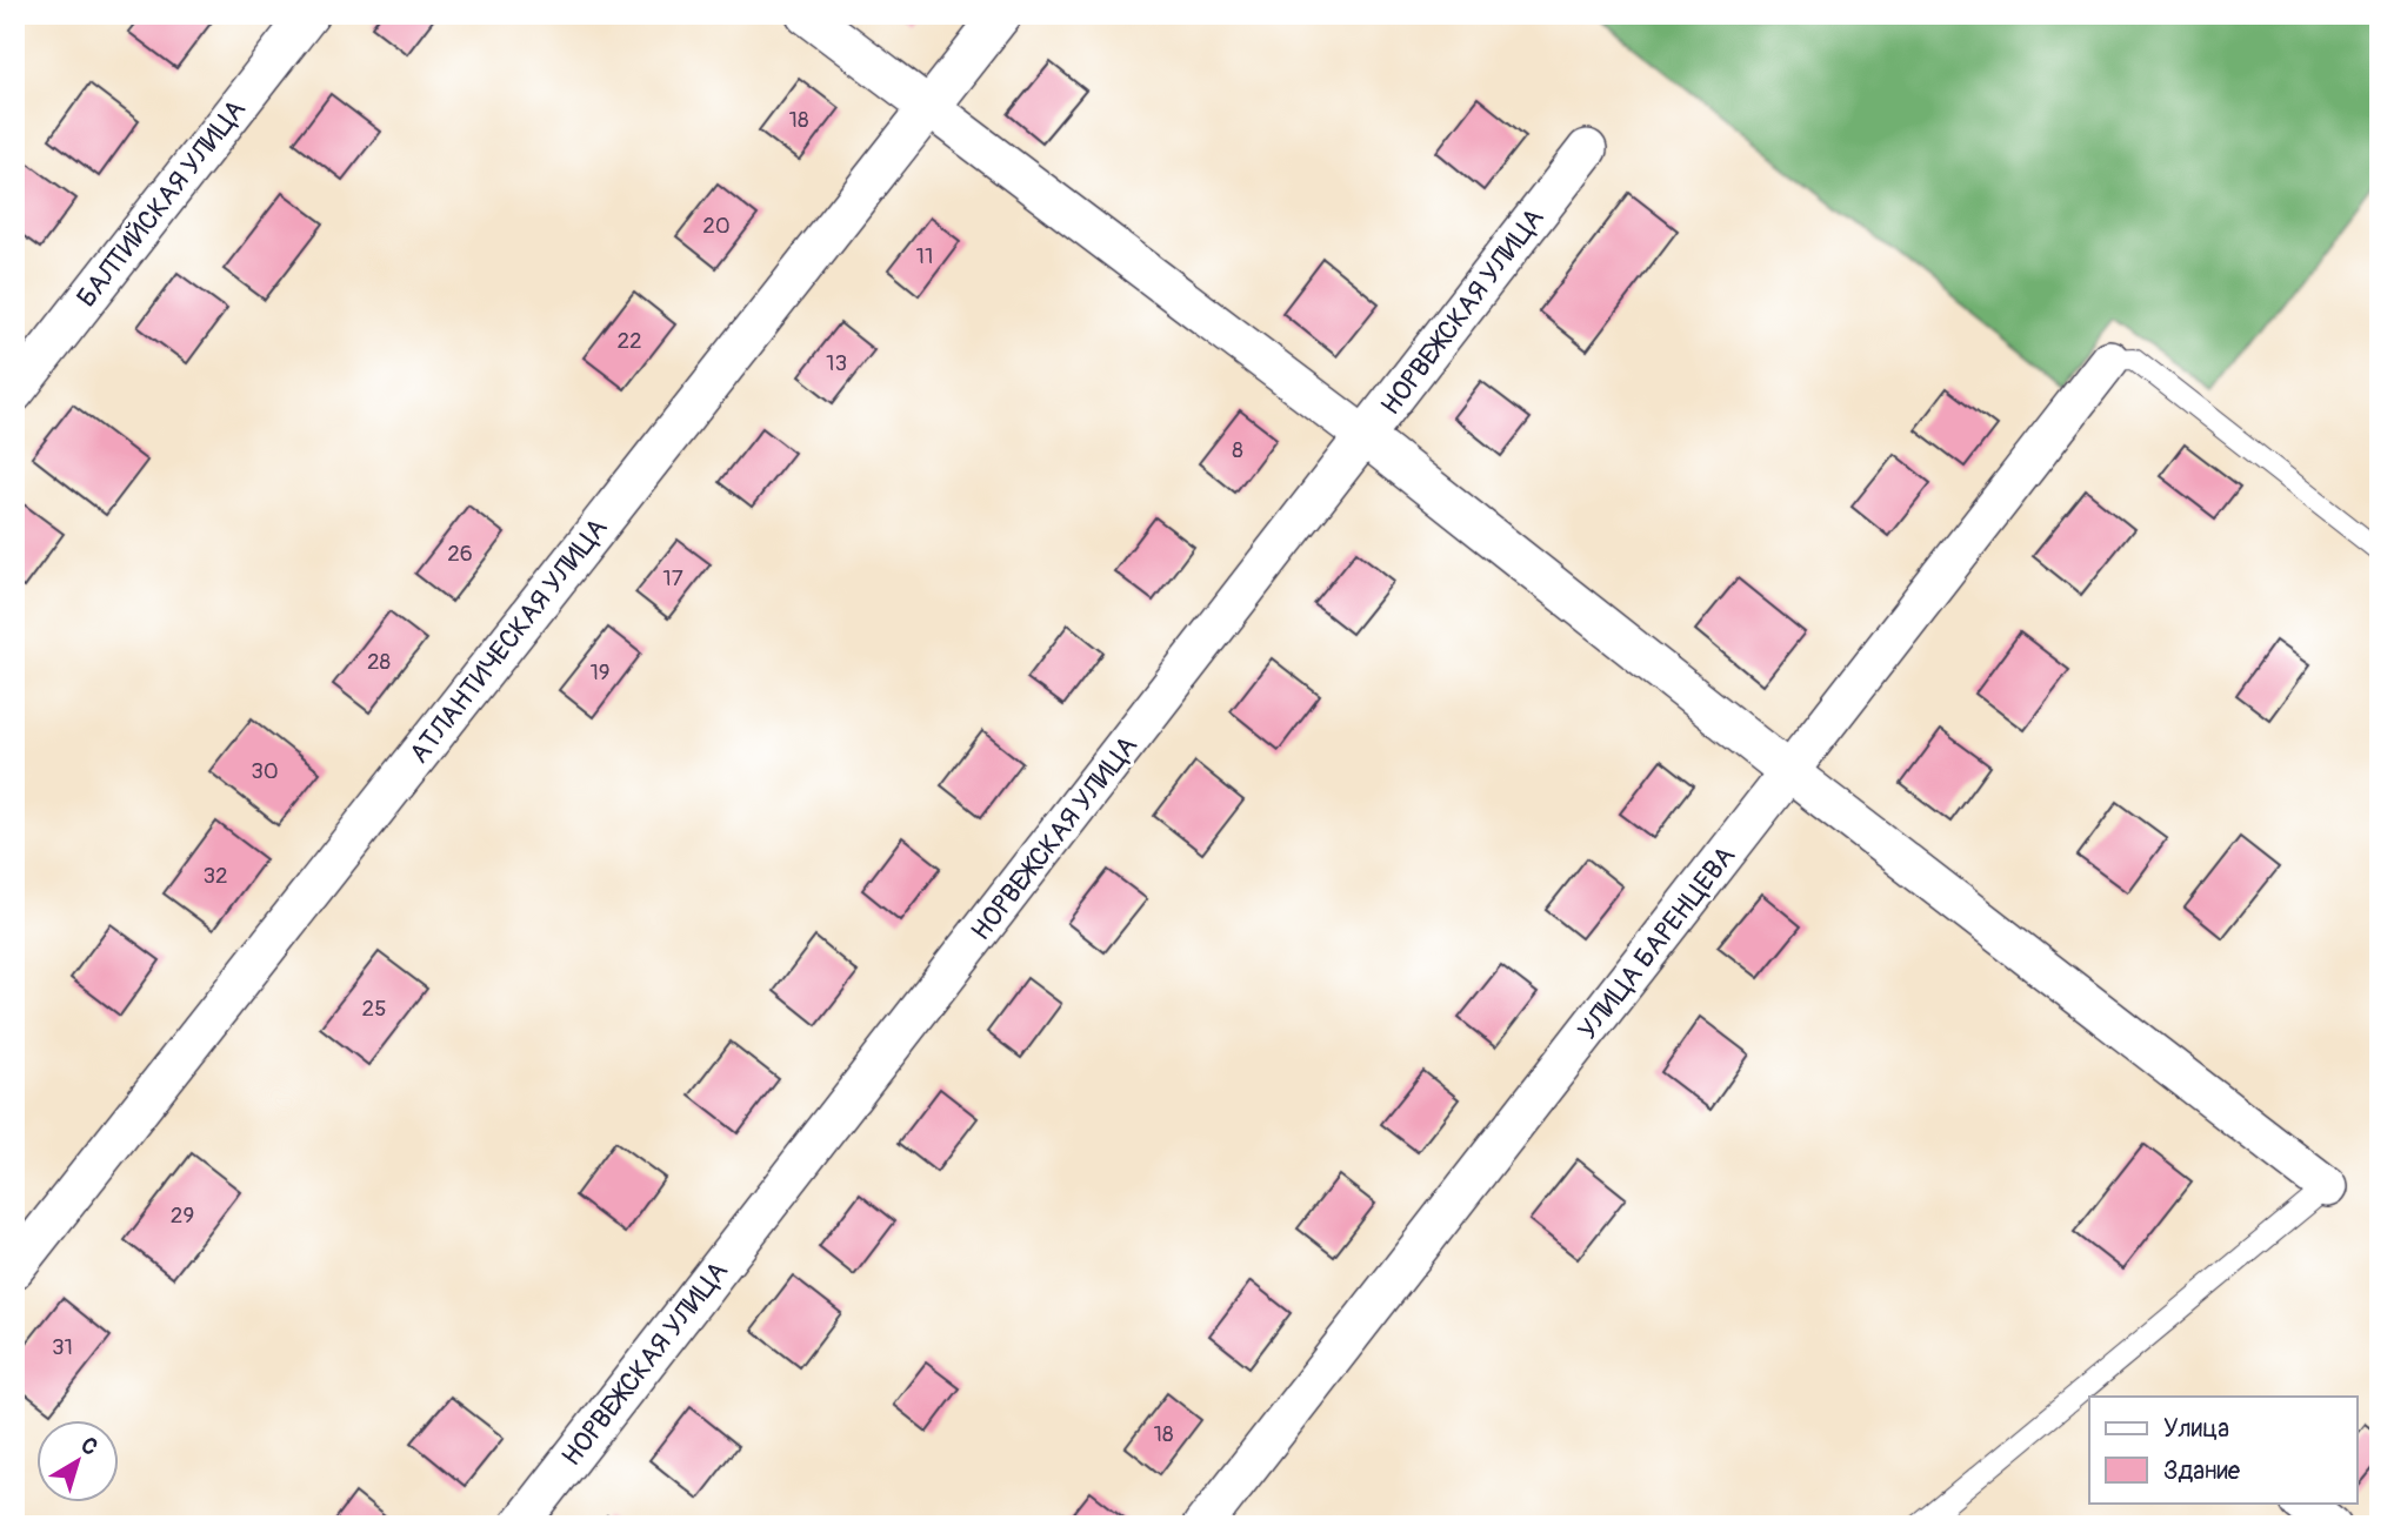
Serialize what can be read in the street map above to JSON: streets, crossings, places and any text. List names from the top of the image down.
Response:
{
  "streets": {
    "street": [
      "БАЛТИЙСКАЯ УЛИЦА",
      "НОРВЕЖСКАЯ УЛИЦА",
      "АТЛАНТИЧЕСКАЯ УЛИЦА",
      "УЛИЦА БАРЕНЦЕВА"
    ]
  },
  "house_numbers": [
    "18",
    "20",
    "11",
    "22",
    "13",
    "8",
    "26",
    "17",
    "28",
    "19",
    "30",
    "32",
    "25",
    "29",
    "31",
    "18"
  ],
  "legend": ["Улица", "Здание"],
  "north": "top right"
}
